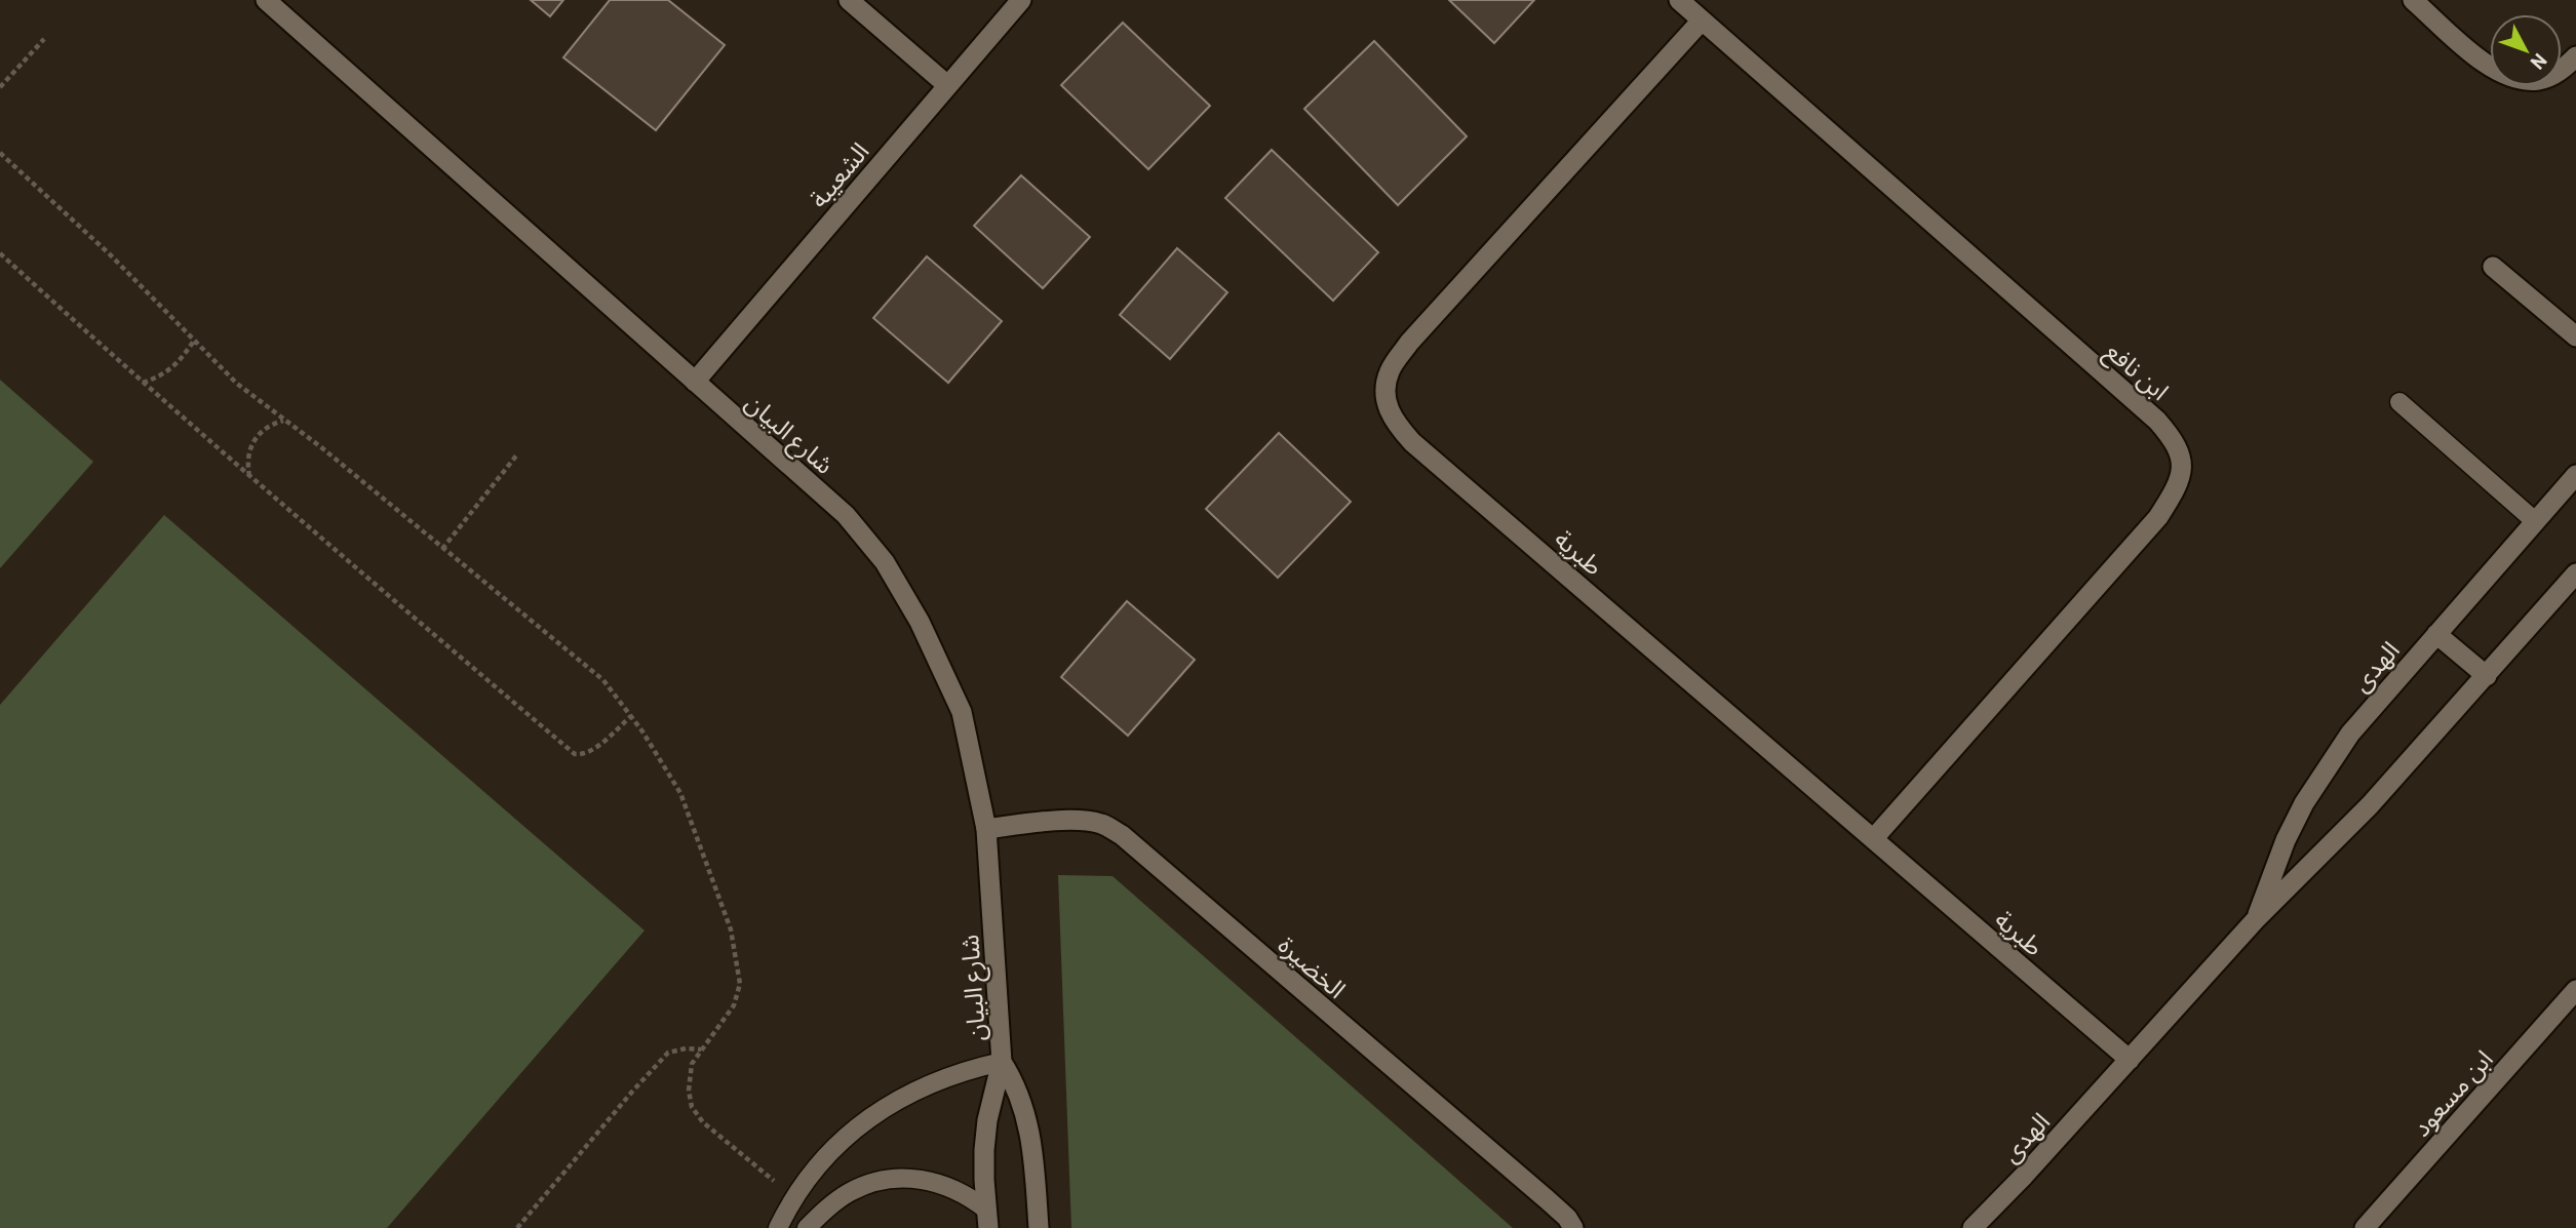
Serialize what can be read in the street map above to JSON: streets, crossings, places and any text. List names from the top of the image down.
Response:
{
  "streets": {
    "street": [
      "الشعيبة",
      "ابن نافع",
      "شارع البيان",
      "طبرية",
      "الهدى",
      "الخضيرة",
      "ابن مسعود"
    ]
  },
  "crossings": [
    ["الشعيبة", "شارع البيان"],
    ["ابن نافع", "طبرية"],
    ["شارع البيان", "الخضيرة"],
    ["طبرية", "الهدى"]
  ],
  "north": "bottom right"
}
